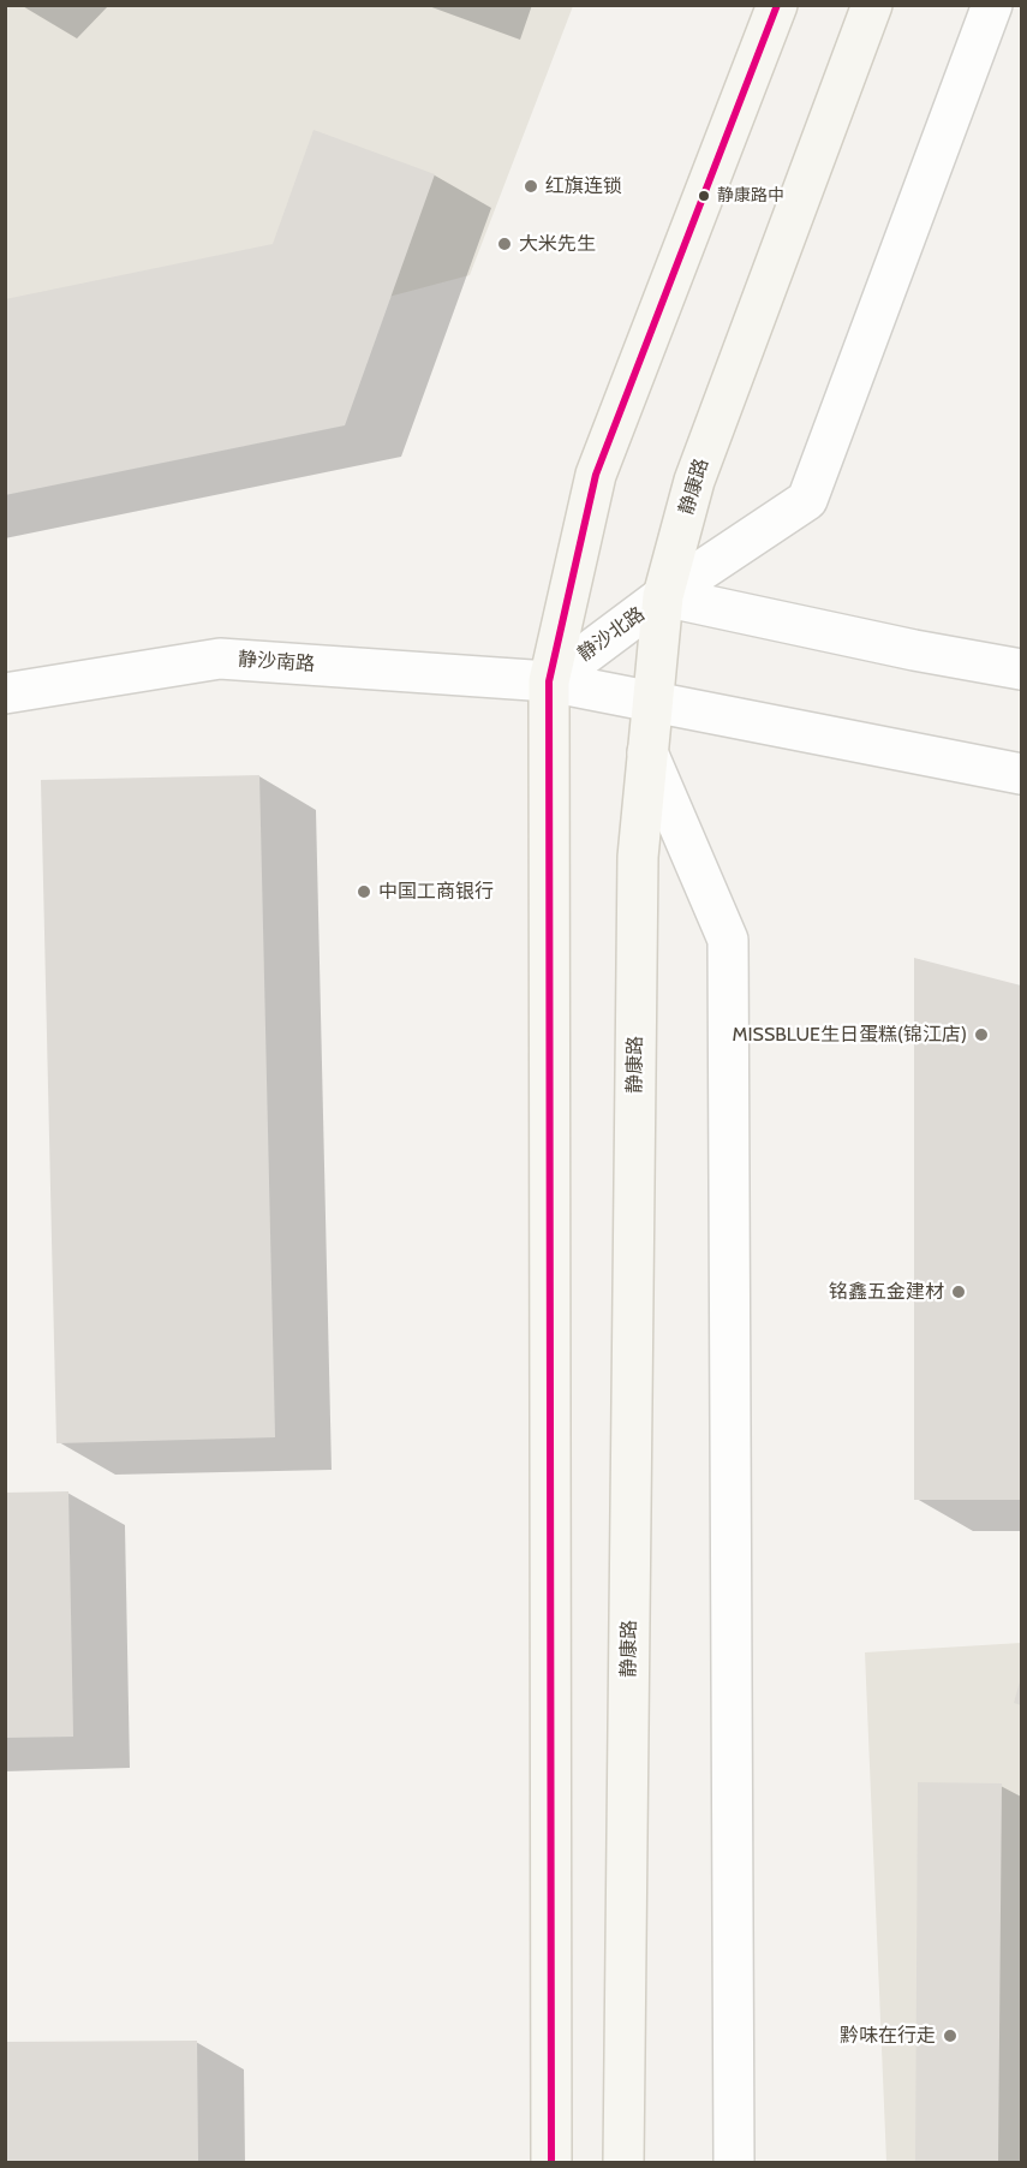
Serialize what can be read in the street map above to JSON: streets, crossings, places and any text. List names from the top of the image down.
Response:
{
  "streets": {
    "main road": ["静康路"],
    "street": ["静沙北路", "静沙南路"]
  },
  "crossings": [
    ["静康路", "静沙北路"],
    ["静沙北路", "静沙南路"]
  ],
  "places": [
    "红旗连锁",
    "静康路中",
    "大米先生",
    "中国工商银行",
    "MISSBLUE生日蛋糕(锦江店)",
    "铭鑫五金建材",
    "黔味在行走"
  ]
}
